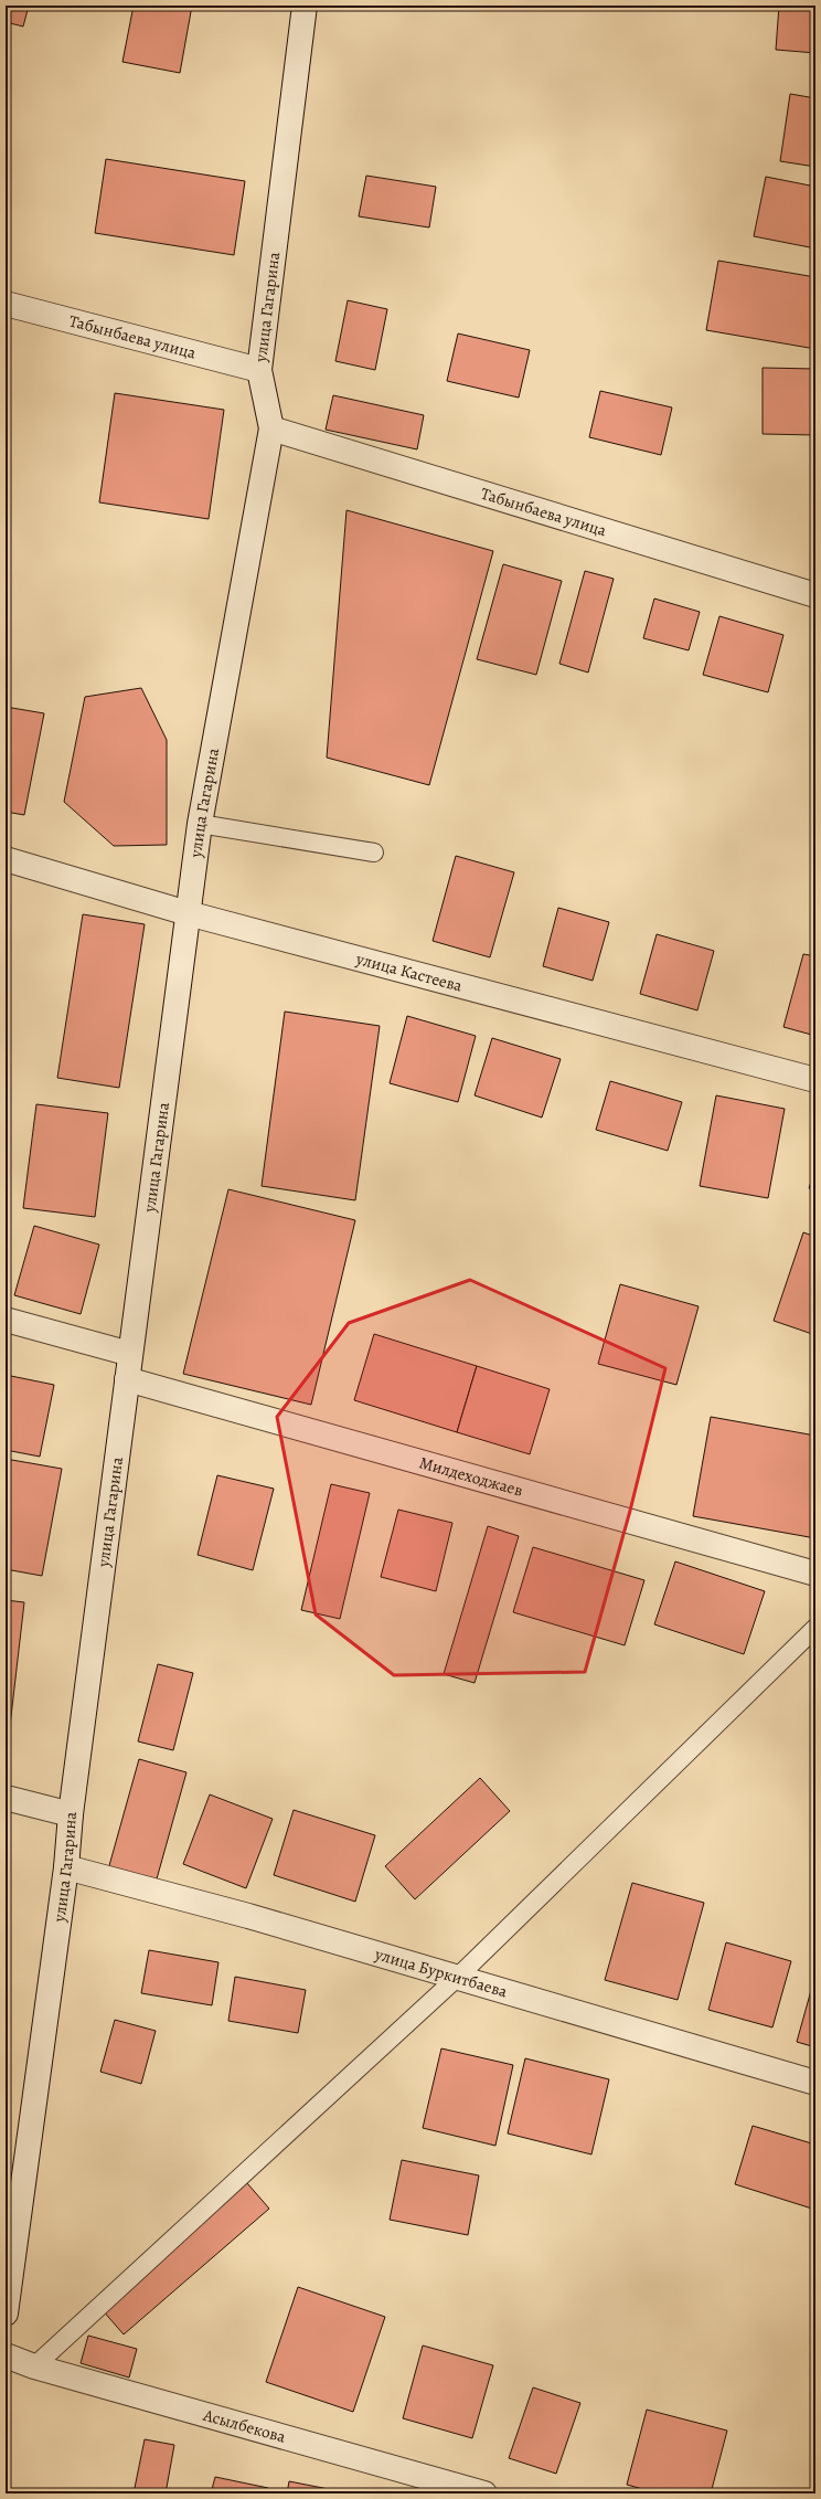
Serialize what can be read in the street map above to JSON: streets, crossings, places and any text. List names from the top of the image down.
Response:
{
  "streets": {
    "street": [
      "улица Гагарина",
      "Табынбаева улица",
      "улица Кастеева",
      "Милдеходжаев",
      "улица Буркитбаева",
      "Асылбекова"
    ]
  },
  "crossings": [
    ["улица Гагарина", "Табынбаева улица"],
    ["улица Гагарина", "улица Кастеева"],
    ["улица Гагарина", "Милдеходжаев"],
    ["улица Гагарина", "улица Буркитбаева"]
  ]
}
